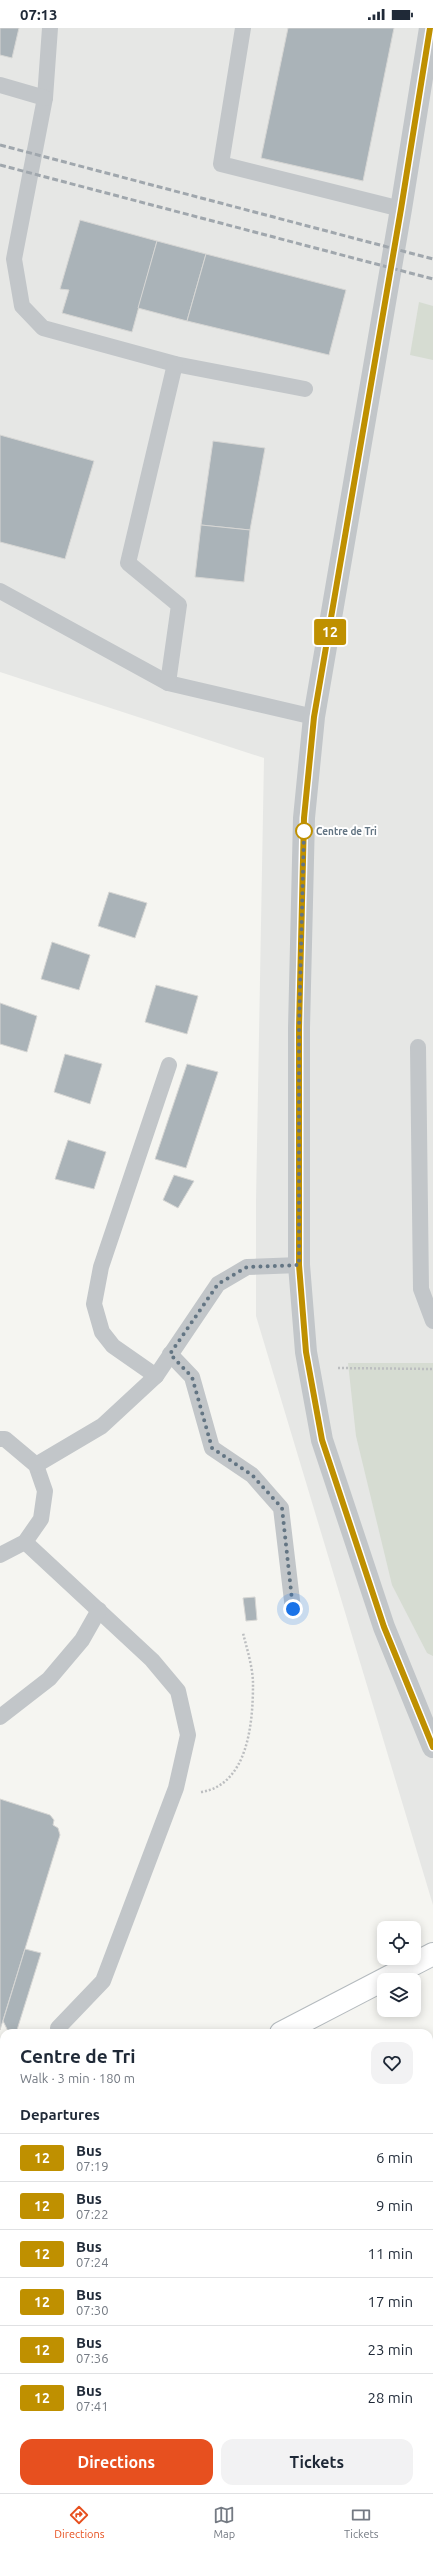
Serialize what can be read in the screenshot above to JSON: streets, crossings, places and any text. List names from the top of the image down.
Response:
{
  "places": ["Centre de Tri"],
  "lines": ["bus line 12"],
  "page": {
    "status": "07:13",
    "on_map": "12",
    "heading": [
      ["Centre de Tri", "Walk · 3 min · 180 m"],
      "Departures"
    ],
    "list": [
      {
        "mark": "12",
        "name": "Bus",
        "note": "07:19",
        "value": "6 min"
      },
      {
        "mark": "12",
        "name": "Bus",
        "note": "07:22",
        "value": "9 min"
      },
      {
        "mark": "12",
        "name": "Bus",
        "note": "07:24",
        "value": "11 min"
      },
      {
        "mark": "12",
        "name": "Bus",
        "note": "07:30",
        "value": "17 min"
      },
      {
        "mark": "12",
        "name": "Bus",
        "note": "07:36",
        "value": "23 min"
      },
      {
        "mark": "12",
        "name": "Bus",
        "note": "07:41",
        "value": "28 min"
      }
    ],
    "buttons": ["Directions", "Tickets"],
    "tabs": ["Directions", "Map", "Tickets"]
  }
}
